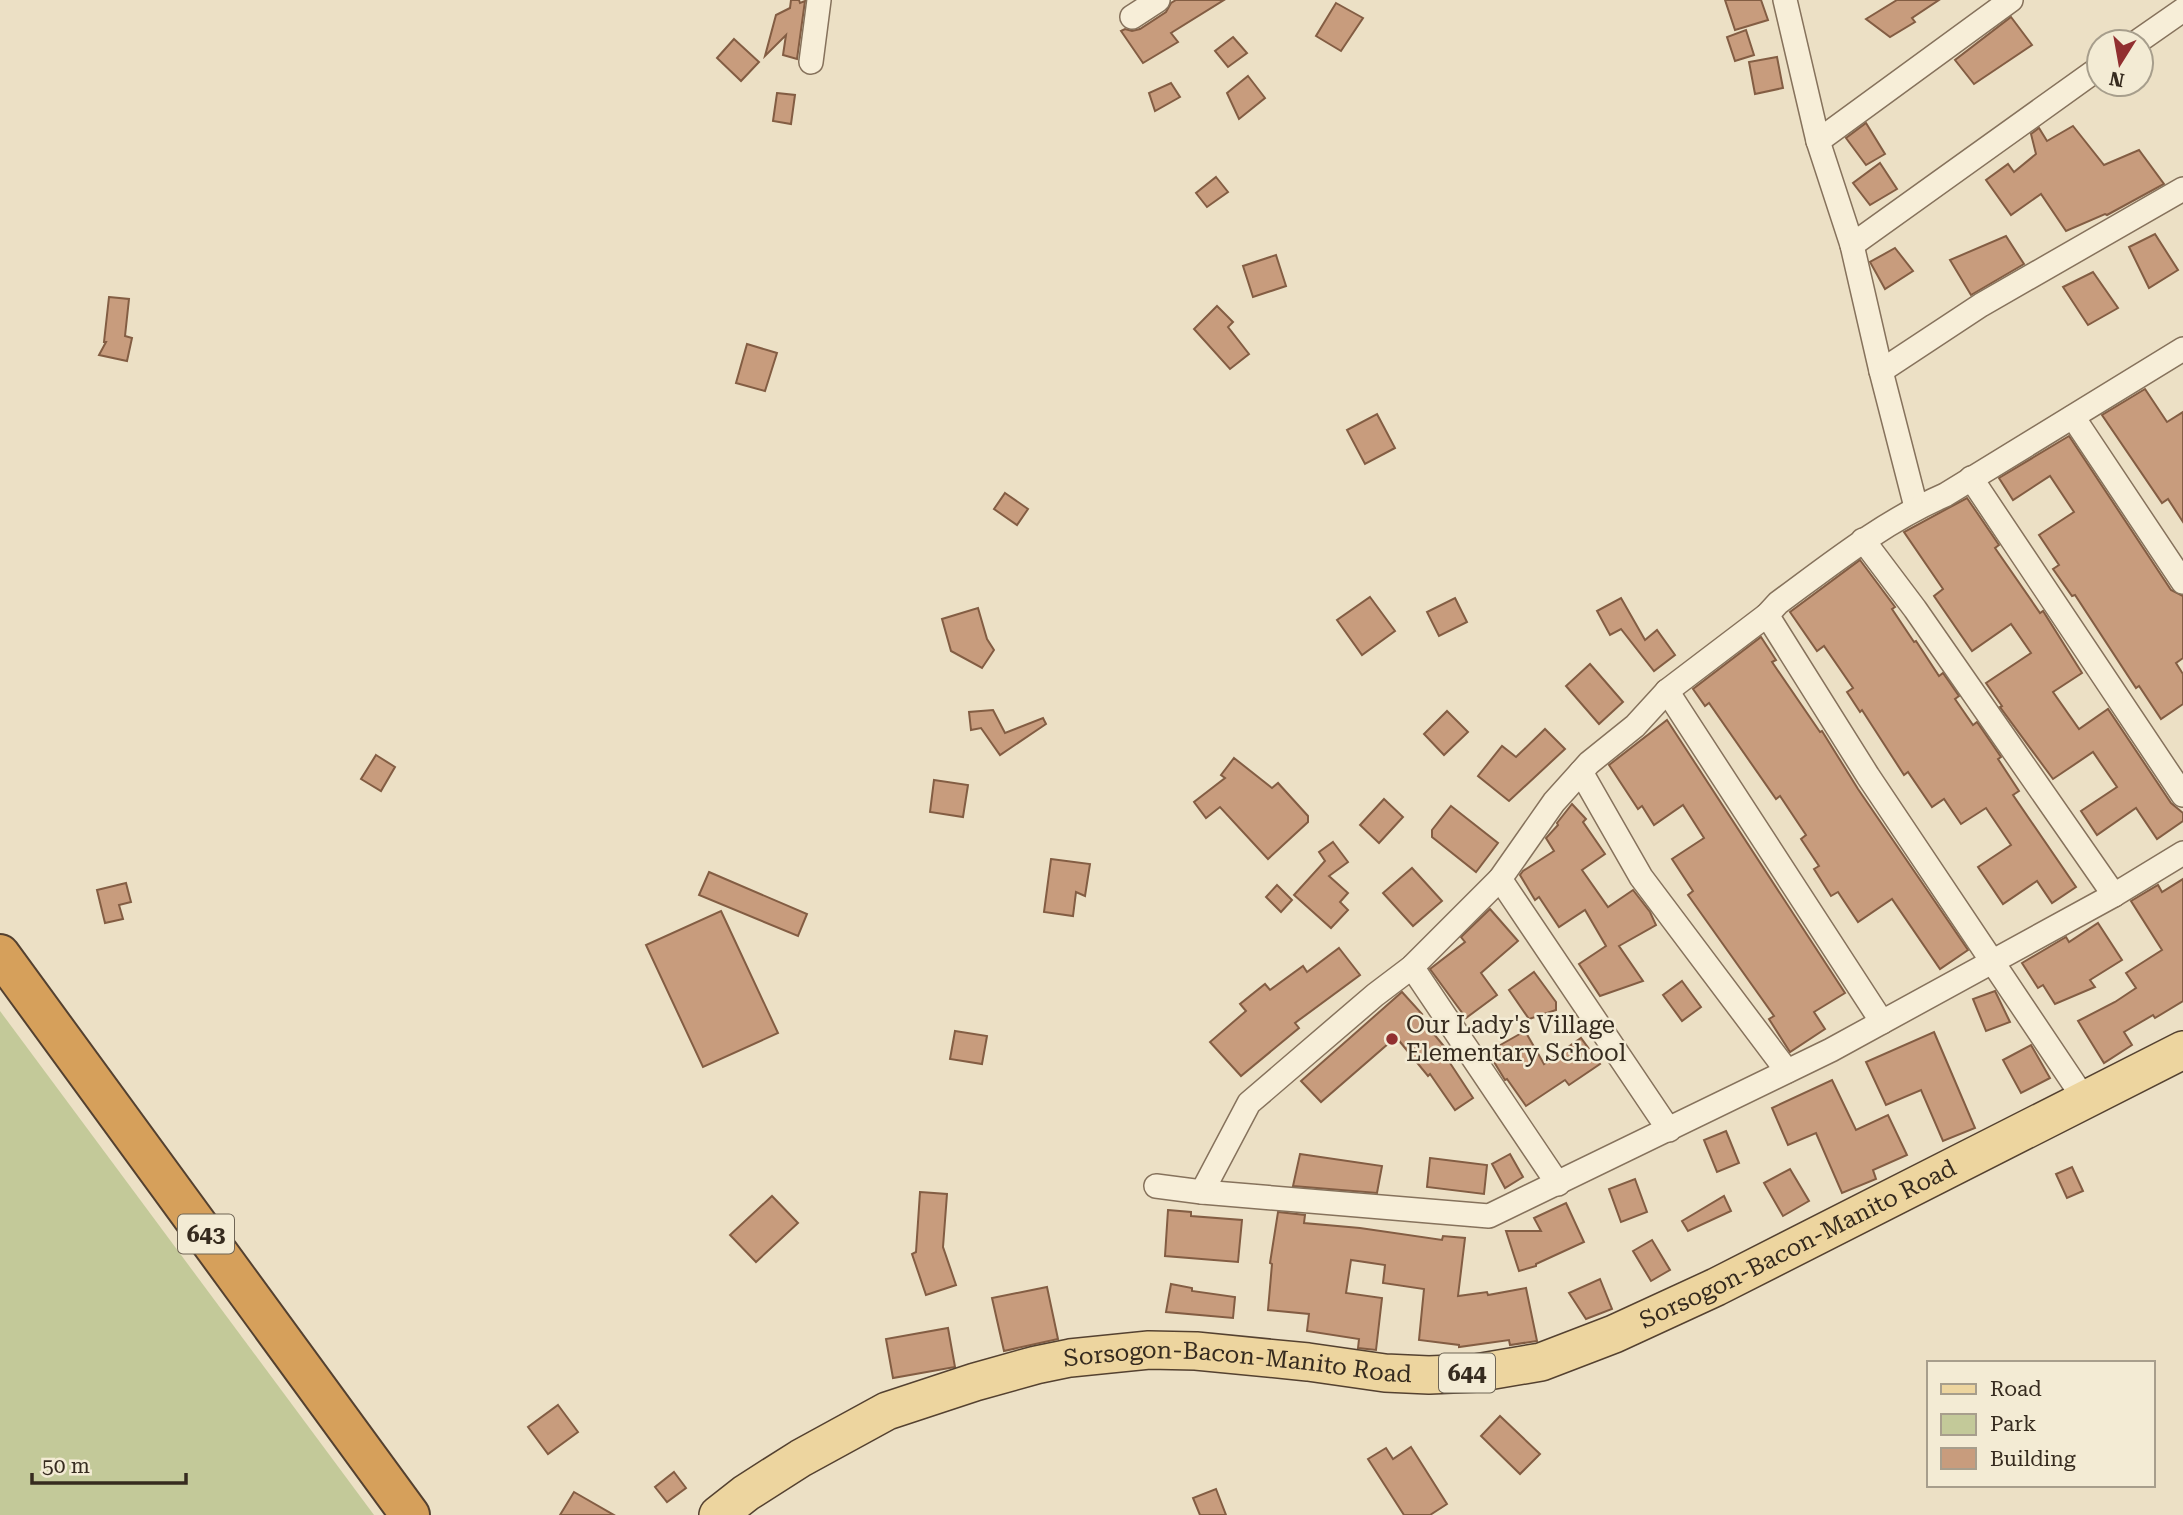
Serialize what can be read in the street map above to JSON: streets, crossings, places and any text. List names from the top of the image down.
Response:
{
  "streets": {
    "highway": ["643"],
    "main road": ["Sorsogon-Bacon-Manito Road", "644"]
  },
  "places": ["Our Lady's Village Elementary School"],
  "legend": ["Road", "Park", "Building"],
  "scale_bar": "50 m",
  "north": "bottom"
}
